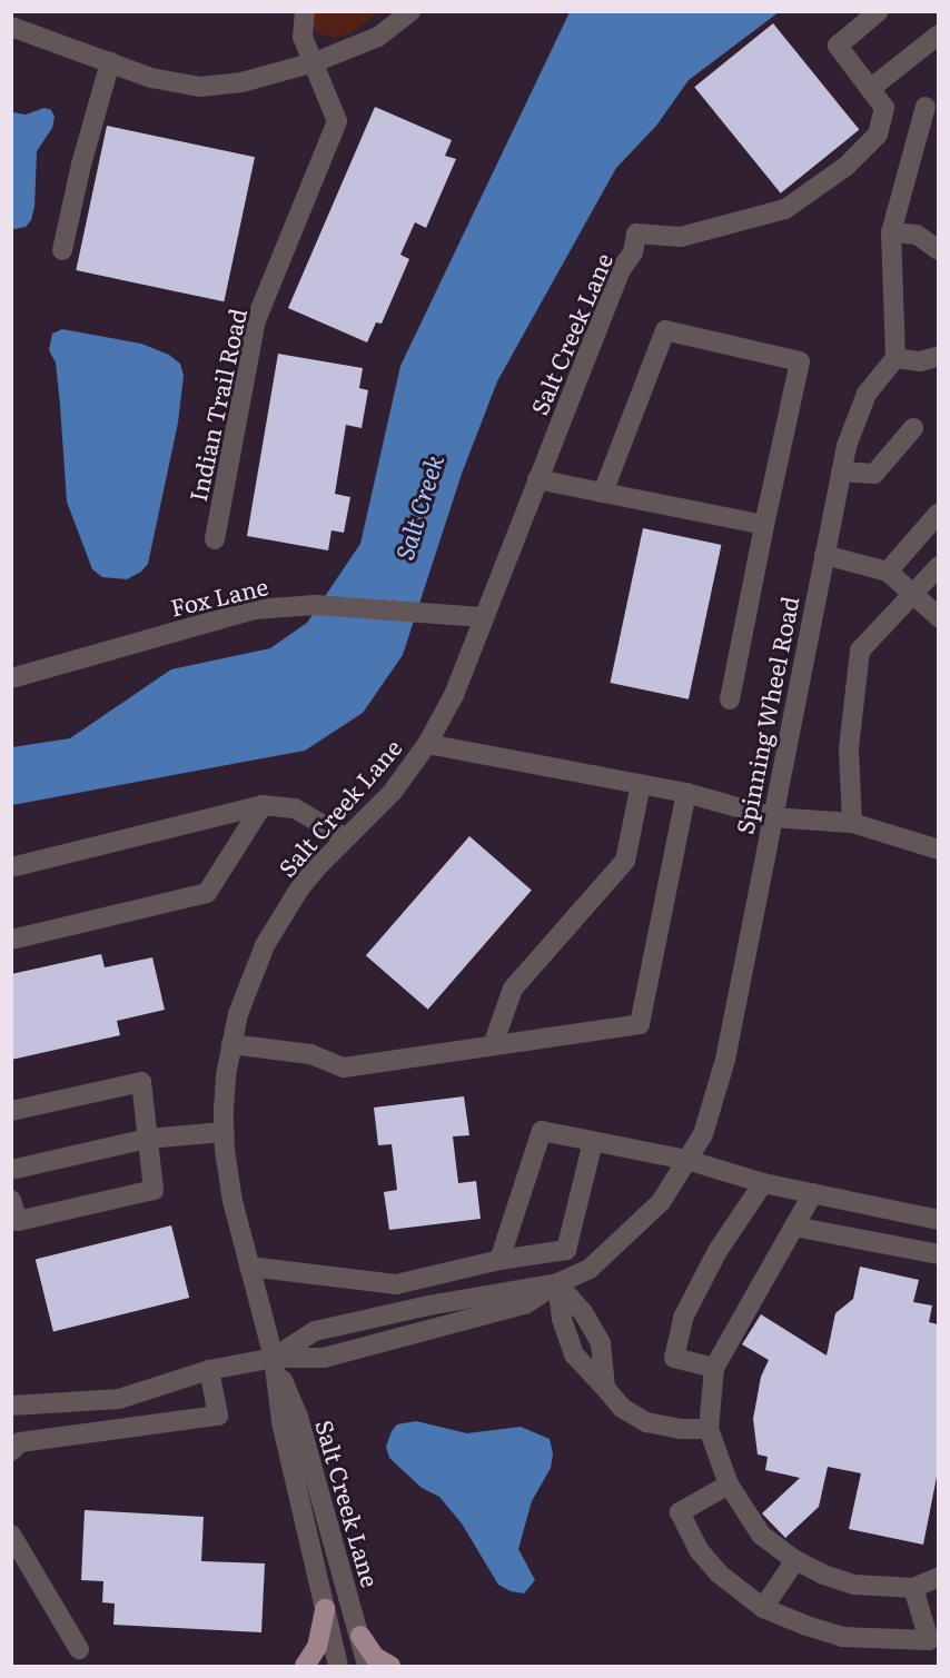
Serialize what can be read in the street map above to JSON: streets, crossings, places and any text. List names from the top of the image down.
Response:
{
  "streets": {
    "street": [
      "Salt Creek Lane",
      "Indian Trail Road",
      "Fox Lane",
      "Spinning Wheel Road"
    ]
  },
  "crossings": [
    ["Salt Creek Lane", "Fox Lane"],
    ["Salt Creek Lane", "Spinning Wheel Road"]
  ],
  "water": ["Salt Creek"]
}
